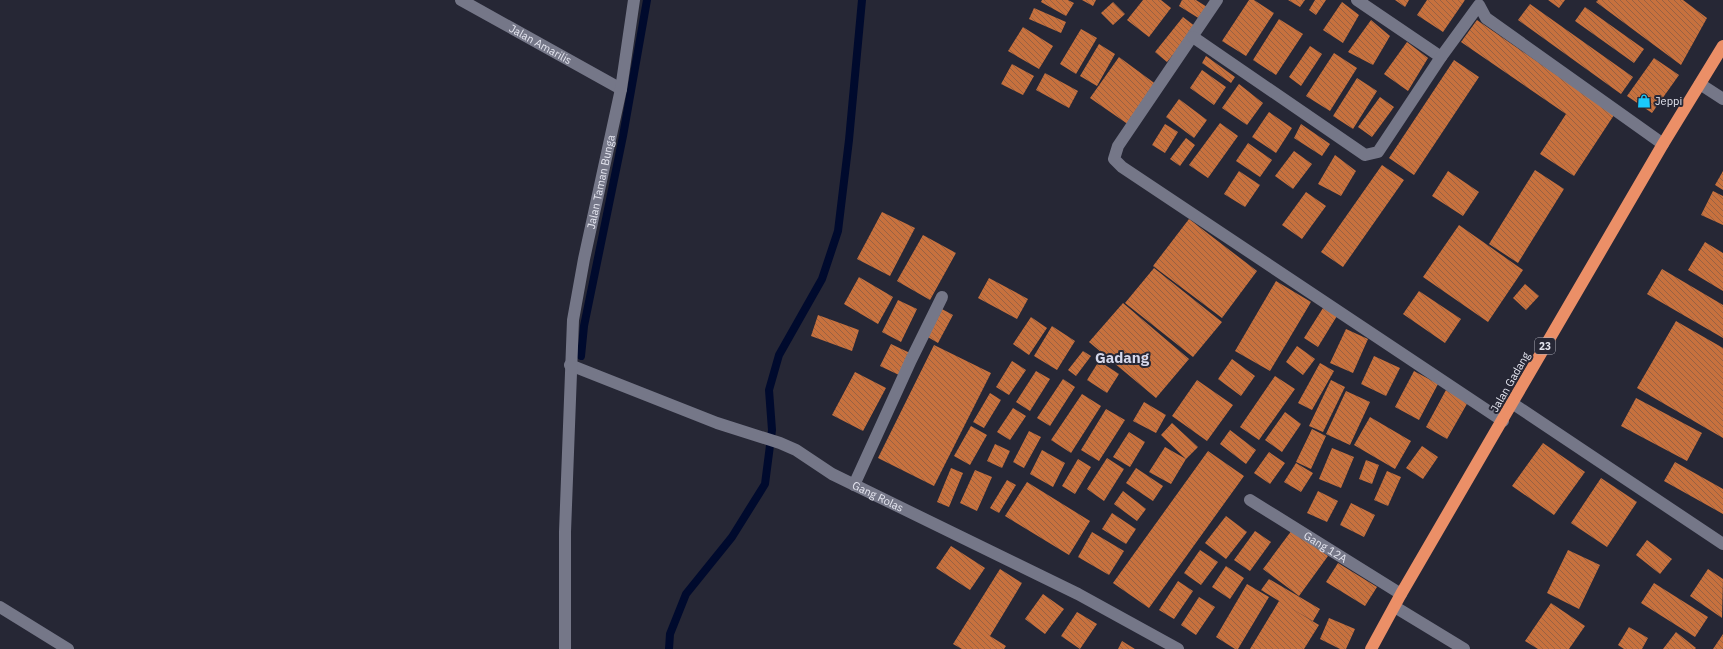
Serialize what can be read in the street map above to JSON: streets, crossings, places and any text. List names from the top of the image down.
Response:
{
  "streets": {
    "highway": ["23", "Jalan Gadang"],
    "street": [
      "Jalan Amarilis",
      "Jalan Taman Bunga",
      "Gang Rolas",
      "Gang 12A"
    ]
  },
  "crossings": [
    ["Jalan Amarilis", "Jalan Taman Bunga"],
    ["Jalan Taman Bunga", "Gang Rolas"],
    ["Jalan Gadang", "Gang 12A"]
  ],
  "districts": ["Gadang"],
  "places": {
    "shop": ["Jeppi"]
  }
}
